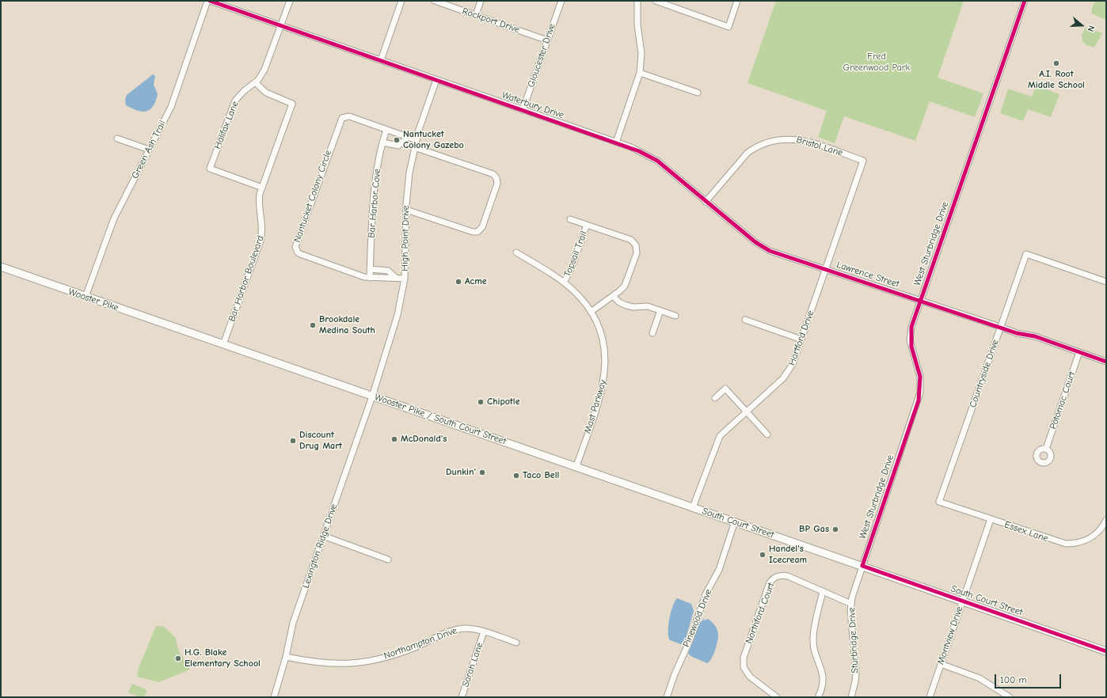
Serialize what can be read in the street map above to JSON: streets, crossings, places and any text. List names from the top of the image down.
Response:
{
  "streets": {
    "main road": ["Wooster Pike", "Wooster Pike / South Court Street", "South Court Street"],
    "street": [
      "Rockport Drive",
      "Gloucester Drive",
      "Waterbury Drive",
      "Halifax Lane",
      "Bristol Lane",
      "Green Ash Trail",
      "Nantucket Colony Circle",
      "Bar Harbor Cove",
      "High Point Drive",
      "West Sturbridge Drive",
      "Topsail Trail",
      "Lawrence Street",
      "Bar Harbor Boulevard",
      "Hartford Drive",
      "Countryside Drive",
      "Potomac Court",
      "Mast Parkway",
      "Essex Lane",
      "Lexington Ridge Drive",
      "Northford Court",
      "Pinewood Drive",
      "Montview Drive",
      "Sturbridge Drive",
      "Northampton Drive",
      "Sarah Lane"
    ]
  },
  "crossings": [
    ["Rockport Drive", "Gloucester Drive"],
    ["Gloucester Drive", "Waterbury Drive"],
    ["Waterbury Drive", "Halifax Lane"],
    ["Waterbury Drive", "Bristol Lane"],
    ["Waterbury Drive", "High Point Drive"],
    ["Waterbury Drive", "Lawrence Street"],
    ["Waterbury Drive", "Hartford Drive"],
    ["Halifax Lane", "Bar Harbor Boulevard"],
    ["Bristol Lane", "Hartford Drive"],
    ["Green Ash Trail", "Wooster Pike"],
    ["Nantucket Colony Circle", "Bar Harbor Cove"],
    ["Nantucket Colony Circle", "High Point Drive"],
    ["High Point Drive", "Wooster Pike / South Court Street"],
    ["High Point Drive", "Lexington Ridge Drive"],
    ["West Sturbridge Drive", "Lawrence Street"],
    ["West Sturbridge Drive", "South Court Street"],
    ["West Sturbridge Drive", "Sturbridge Drive"],
    ["Topsail Trail", "Mast Parkway"],
    ["Lawrence Street", "Hartford Drive"],
    ["Lawrence Street", "Countryside Drive"],
    ["Lawrence Street", "Potomac Court"],
    ["Bar Harbor Boulevard", "Wooster Pike / South Court Street"],
    ["Wooster Pike", "Wooster Pike / South Court Street"],
    ["Hartford Drive", "Wooster Pike / South Court Street"],
    ["Hartford Drive", "South Court Street"],
    ["Countryside Drive", "Essex Lane"],
    ["Mast Parkway", "Wooster Pike / South Court Street"],
    ["Wooster Pike / South Court Street", "South Court Street"],
    ["Wooster Pike / South Court Street", "Lexington Ridge Drive"],
    ["South Court Street", "Pinewood Drive"],
    ["South Court Street", "Montview Drive"],
    ["South Court Street", "Sturbridge Drive"],
    ["Essex Lane", "Montview Drive"],
    ["Lexington Ridge Drive", "Northampton Drive"],
    ["Northford Court", "Sturbridge Drive"],
    ["Northampton Drive", "Sarah Lane"]
  ],
  "parks": ["Fred Greenwood Park"],
  "places": [
    "A.I. Root Middle School",
    "Nantucket Colony Gazebo",
    "Acme",
    "Brookdale Medina South",
    "Chipotle",
    "McDonald's",
    "Discount Drug Mart",
    "Dunkin'",
    "Taco Bell",
    "BP Gas",
    "Handel's Icecream",
    "H.G. Blake Elementary School"
  ],
  "scale_bar": "100 m",
  "north": "right"
}
